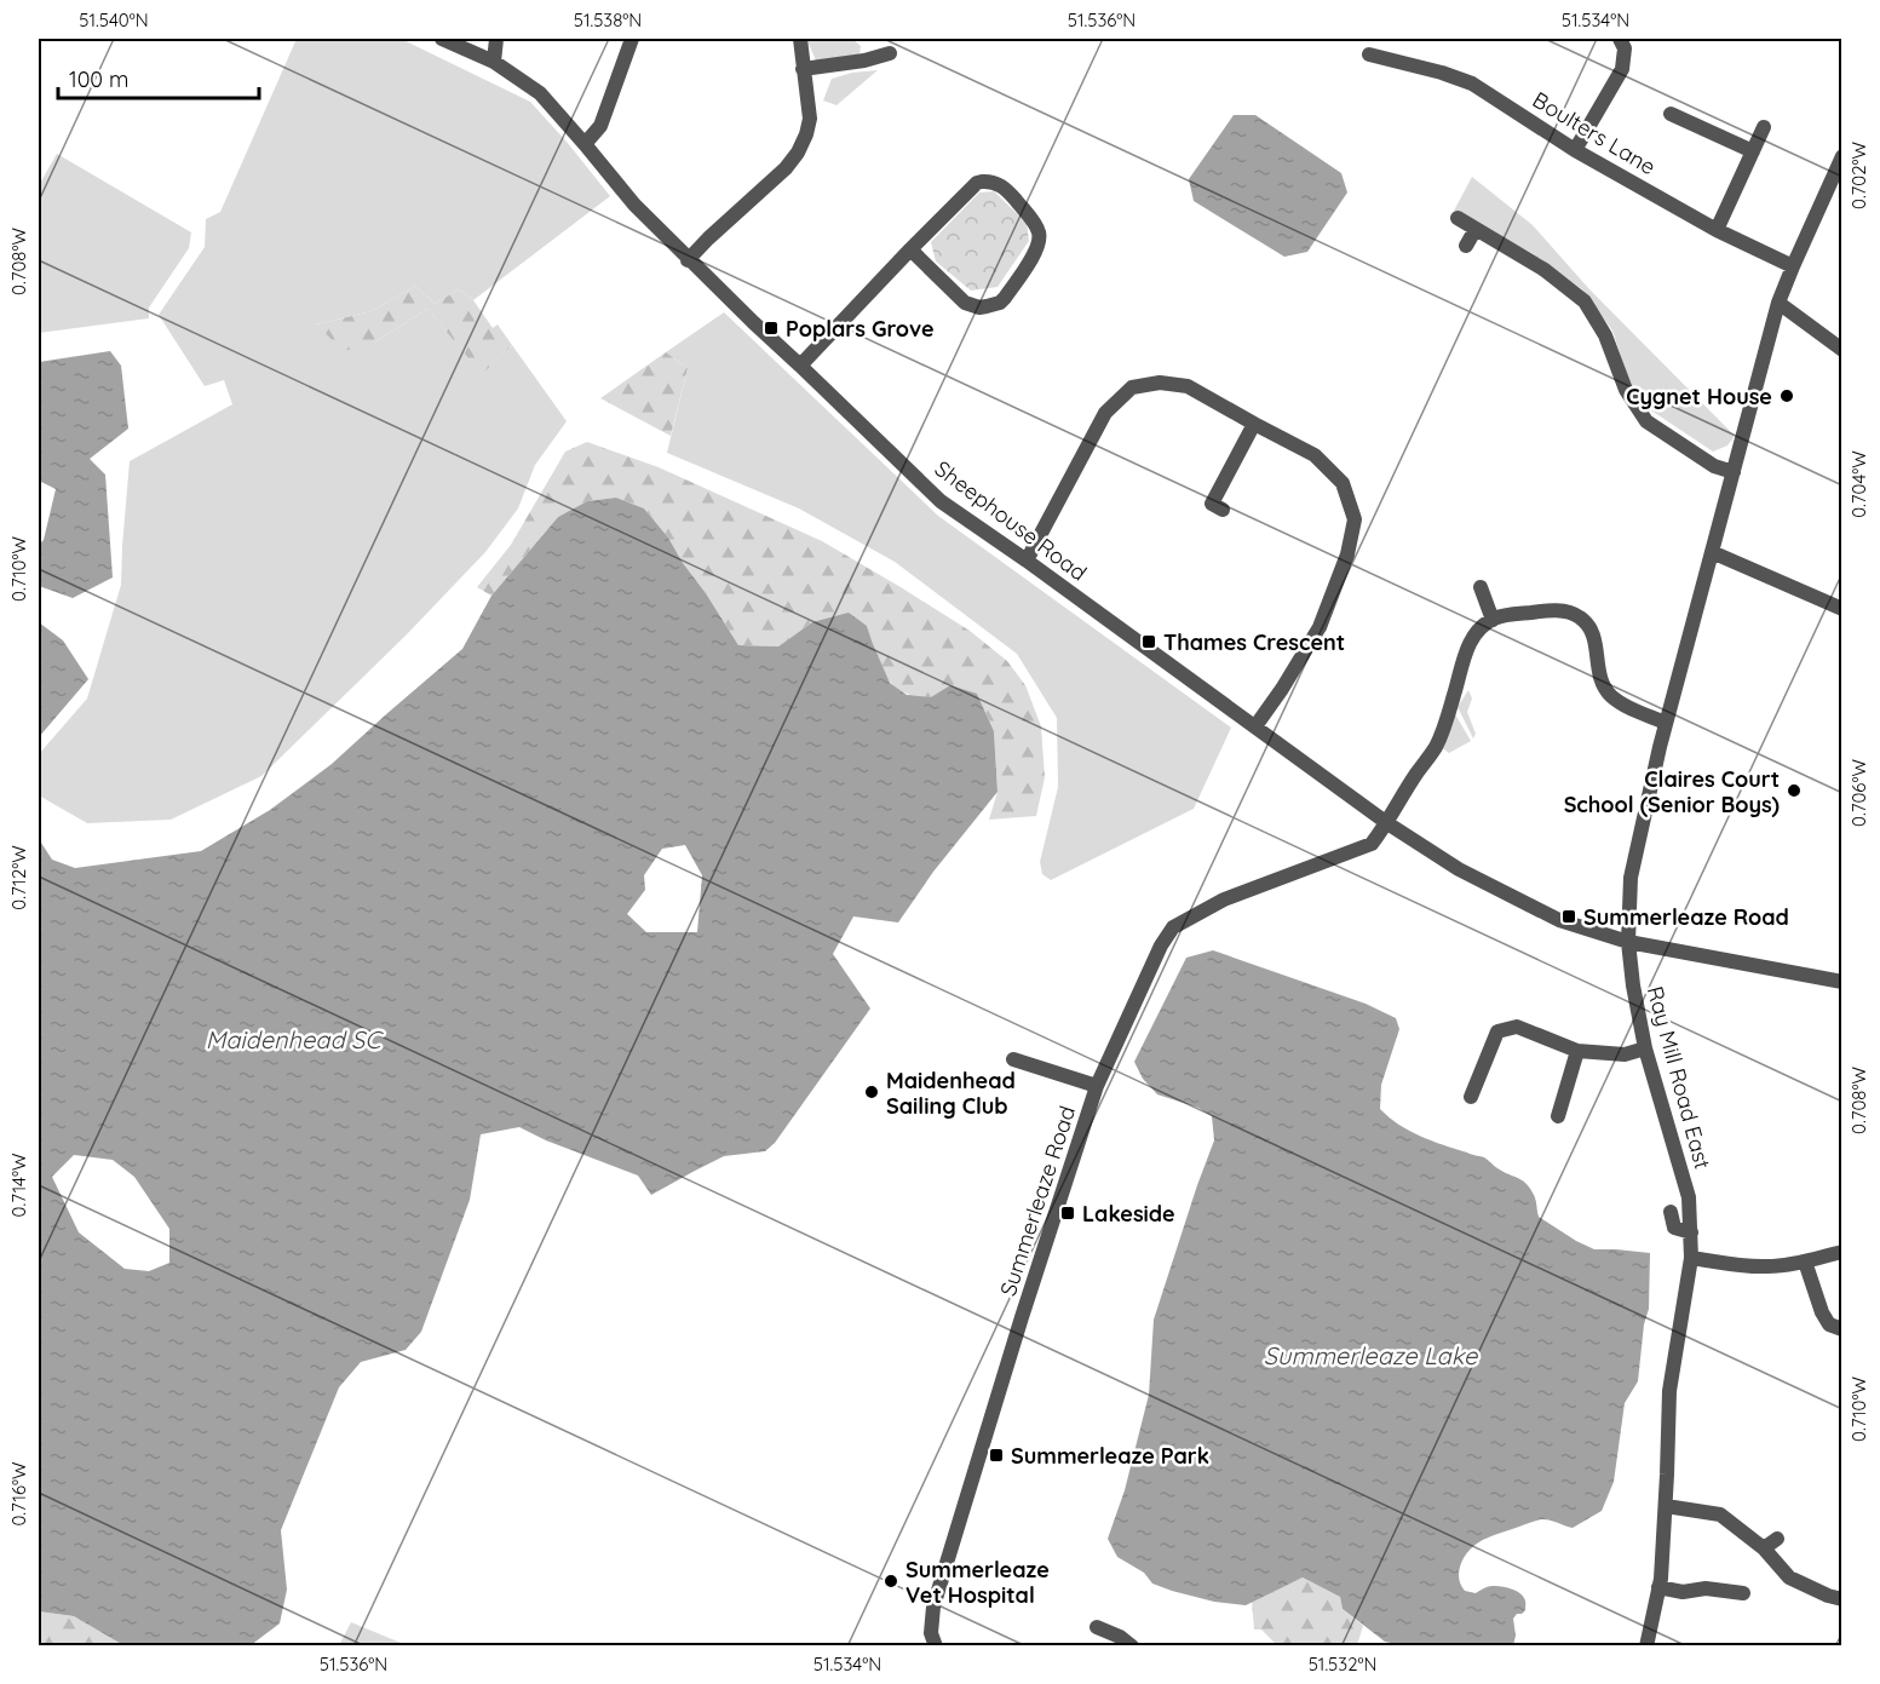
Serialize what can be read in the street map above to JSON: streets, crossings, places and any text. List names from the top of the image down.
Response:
{
  "streets": {
    "street": [
      "Boulters Lane",
      "Sheephouse Road",
      "Ray Mill Road East",
      "Summerleaze Road"
    ]
  },
  "crossings": [
    ["Boulters Lane", "Ray Mill Road East"],
    ["Sheephouse Road", "Ray Mill Road East"],
    ["Sheephouse Road", "Summerleaze Road"]
  ],
  "water": ["Maidenhead SC", "Summerleaze Lake"],
  "places": {
    "transit": [
      "Poplars Grove",
      "Thames Crescent",
      "Summerleaze Road",
      "Lakeside",
      "Summerleaze Park"
    ],
    "other": [
      "Cygnet House",
      "Claires Court School (Senior Boys)",
      "Maidenhead Sailing Club",
      "Summerleaze Vet Hospital"
    ]
  },
  "scale_bar": "100 m",
  "coordinates": [
    "51.540°N",
    "51.538°N",
    "51.536°N",
    "51.534°N",
    "0.702°W",
    "0.708°W",
    "0.704°W",
    "0.710°W",
    "0.706°W",
    "0.712°W",
    "0.714°W",
    "0.716°W",
    "51.532°N"
  ]
}
